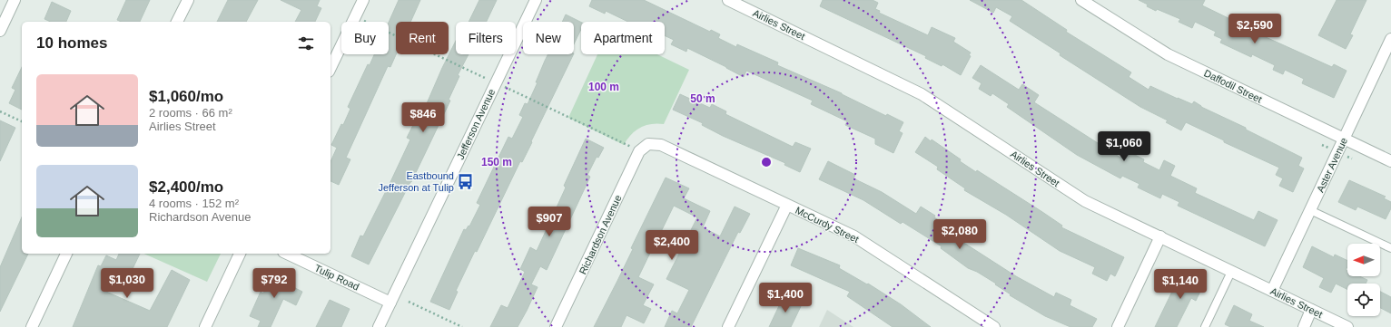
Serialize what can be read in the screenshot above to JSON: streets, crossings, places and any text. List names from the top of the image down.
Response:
{
  "streets": {
    "street": [
      "Airlies Street",
      "Daffodil Street",
      "Jefferson Avenue",
      "Aster Avenue",
      "McCurdy Street",
      "Richardson Avenue",
      "Tulip Road"
    ]
  },
  "crossings": [
    ["Airlies Street", "Aster Avenue"],
    ["Daffodil Street", "Aster Avenue"],
    ["Jefferson Avenue", "Tulip Road"],
    ["McCurdy Street", "Richardson Avenue"]
  ],
  "places": {
    "bus stop": ["Eastbound Jefferson at Tulip"]
  },
  "north": "left",
  "page": {
    "price": [
      "$2,590",
      "$846",
      "$1,060",
      "$907",
      "$2,080",
      "$2,400",
      "$1,030",
      "$792",
      "$1,140",
      "$1,400"
    ],
    "chip": [
      "Buy",
      "Rent",
      "Filters",
      "New",
      "Apartment"
    ],
    "heading": "10 homes",
    "list": [
      {
        "name": "$1,060/mo",
        "note": "2 rooms · 66 m² · Airlies Street"
      },
      {
        "name": "$2,400/mo",
        "note": "4 rooms · 152 m² · Richardson Avenue"
      }
    ]
  },
  "rings": ["100 m", "50 m", "150 m"]
}
